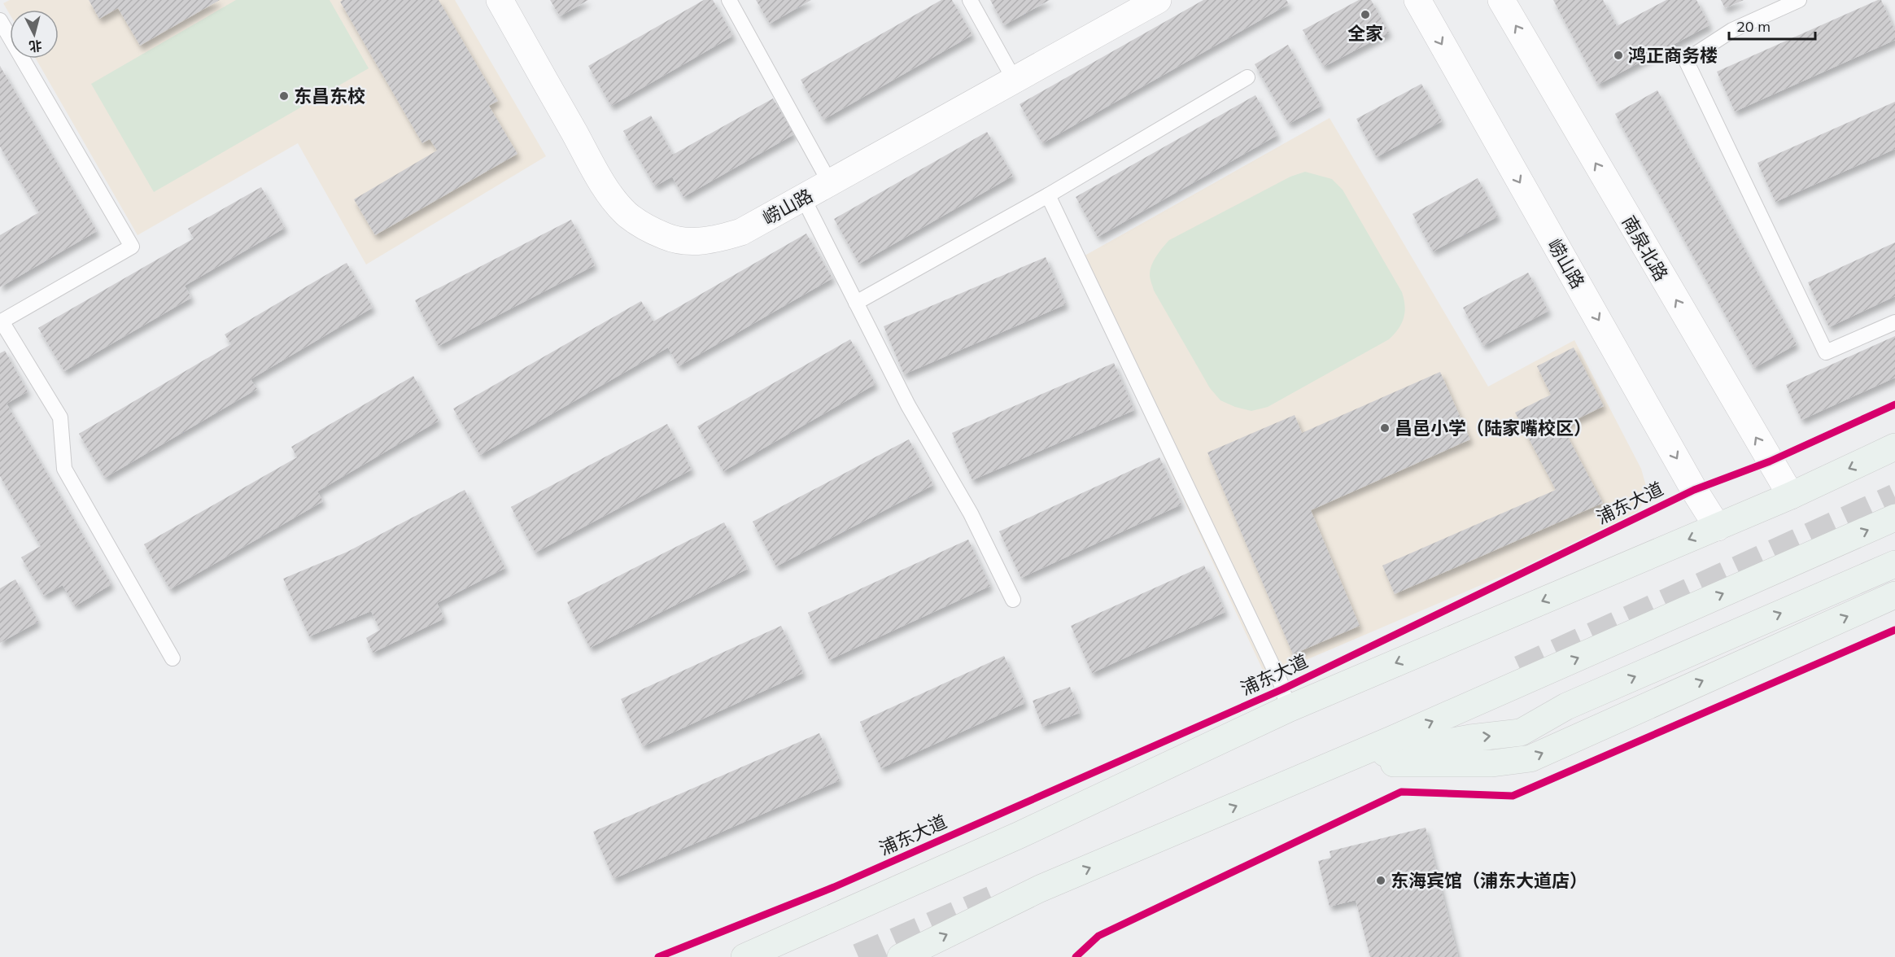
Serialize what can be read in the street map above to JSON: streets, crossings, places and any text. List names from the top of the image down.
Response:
{
  "streets": {
    "main road": ["浦东大道"],
    "street": ["崂山路", "南泉北路"]
  },
  "crossings": [
    ["崂山路", "浦东大道"],
    ["南泉北路", "浦东大道"]
  ],
  "one_way": ["崂山路", "南泉北路"],
  "places": [
    "全家",
    "鸿正商务楼",
    "东昌东校",
    "昌邑小学（陆家嘴校区）",
    "东海宾馆（浦东大道店）"
  ],
  "scale_bar": "20 m",
  "north": "bottom"
}
